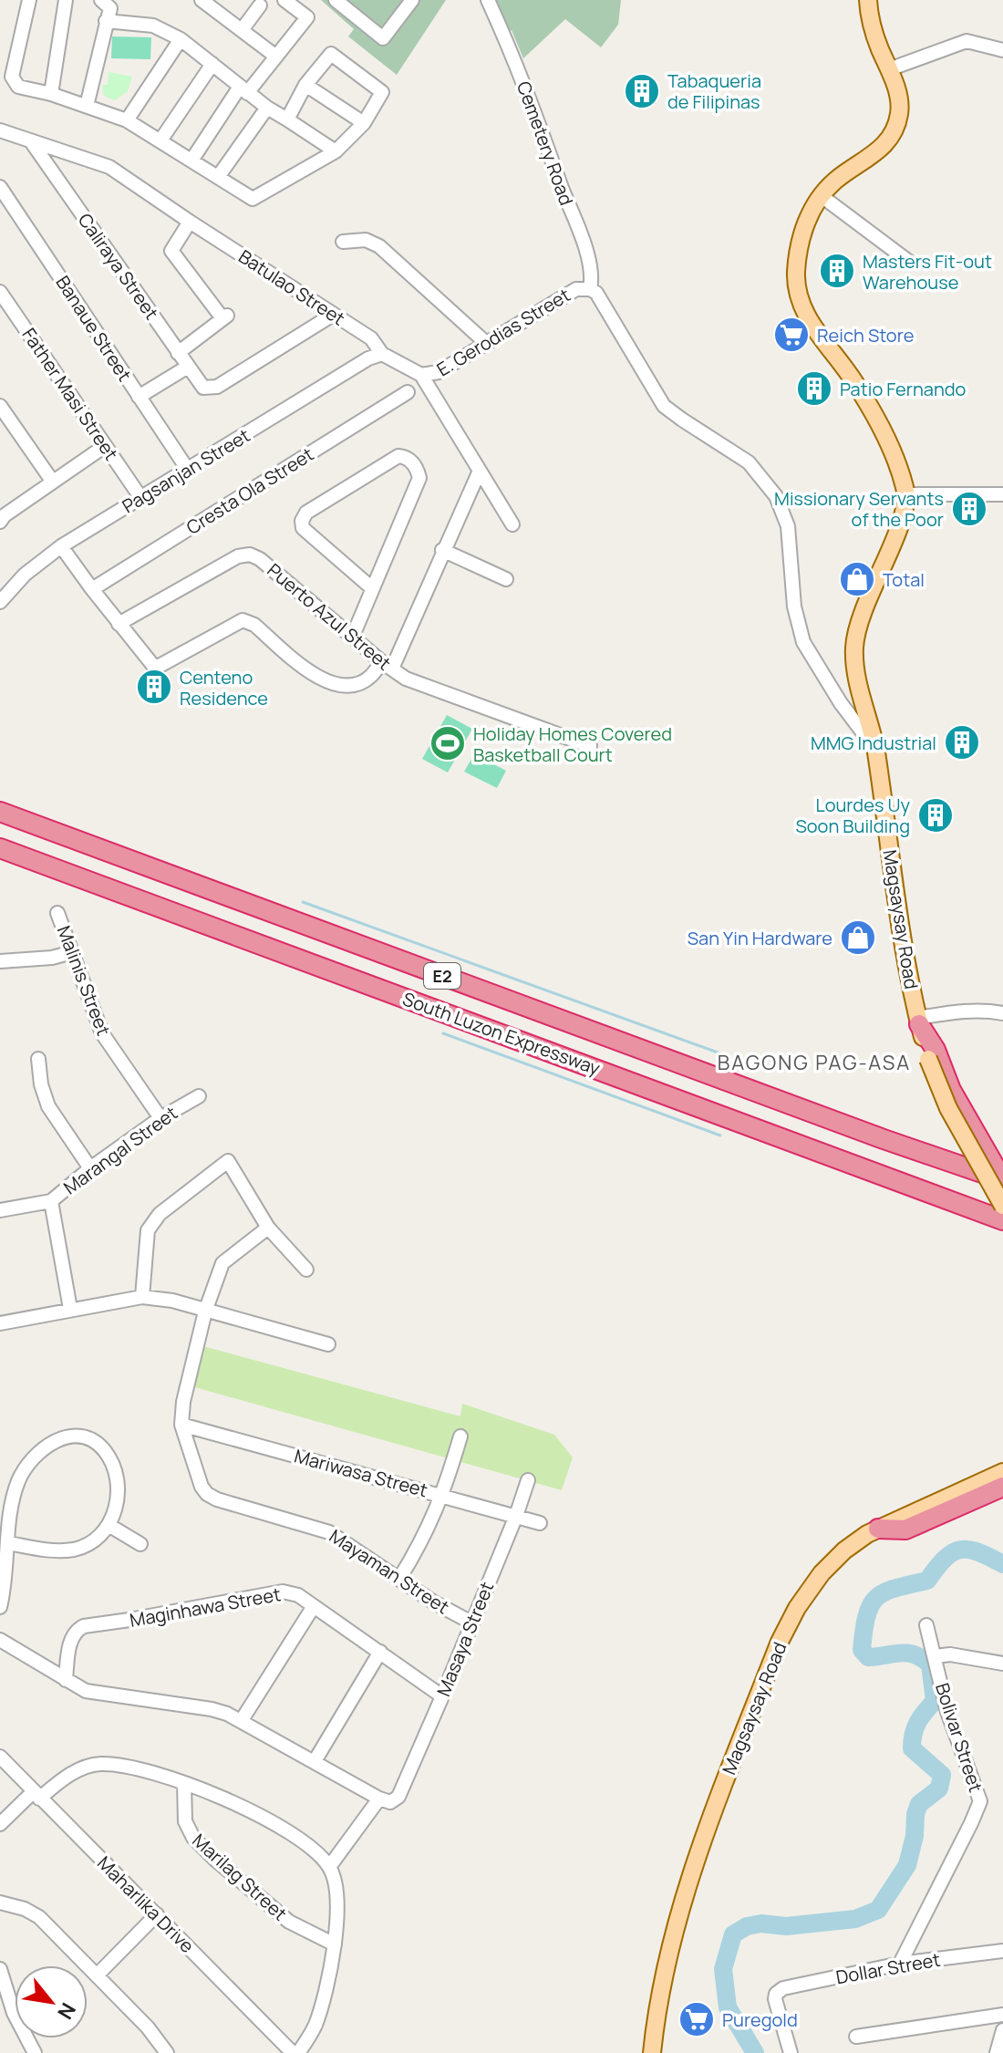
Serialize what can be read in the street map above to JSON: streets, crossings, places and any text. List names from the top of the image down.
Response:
{
  "streets": {
    "highway": ["E2", "South Luzon Expressway"],
    "main road": ["Magsaysay Road"],
    "street": [
      "Cemetery Road",
      "Caliraya Street",
      "Batulao Street",
      "Banaue Street",
      "E. Gerodias Street",
      "Father Masi Street",
      "Pagsanjan Street",
      "Cresta Ola Street",
      "Puerto Azul Street",
      "Malinis Street",
      "Marangal Street",
      "Mariwasa Street",
      "Mayaman Street",
      "Maginhawa Street",
      "Masaya Street",
      "Bolivar Street",
      "Marilag Street",
      "Maharlika Drive",
      "Dollar Street"
    ]
  },
  "crossings": [
    ["Cemetery Road", "E. Gerodias Street"],
    ["Caliraya Street", "Batulao Street"],
    ["Batulao Street", "E. Gerodias Street"],
    ["Batulao Street", "Pagsanjan Street"],
    ["Banaue Street", "Pagsanjan Street"],
    ["E. Gerodias Street", "Magsaysay Road"],
    ["Father Masi Street", "Pagsanjan Street"],
    ["Malinis Street", "Marangal Street"],
    ["Mariwasa Street", "Mayaman Street"],
    ["Mariwasa Street", "Masaya Street"],
    ["Mayaman Street", "Masaya Street"],
    ["Maginhawa Street", "Masaya Street"],
    ["Bolivar Street", "Dollar Street"]
  ],
  "districts": ["BAGONG PAG-ASA"],
  "places": {
    "building": [
      "Tabaqueria de Filipinas",
      "Masters Fit-out Warehouse",
      "Patio Fernando",
      "Missionary Servants of the Poor",
      "Centeno Residence",
      "MMG Industrial",
      "Lourdes Uy Soon Building"
    ],
    "supermarket": ["Reich Store", "Puregold"],
    "shop": ["Total", "San Yin Hardware"],
    "sports": ["Holiday Homes Covered Basketball Court"]
  },
  "north": "bottom right"
}
